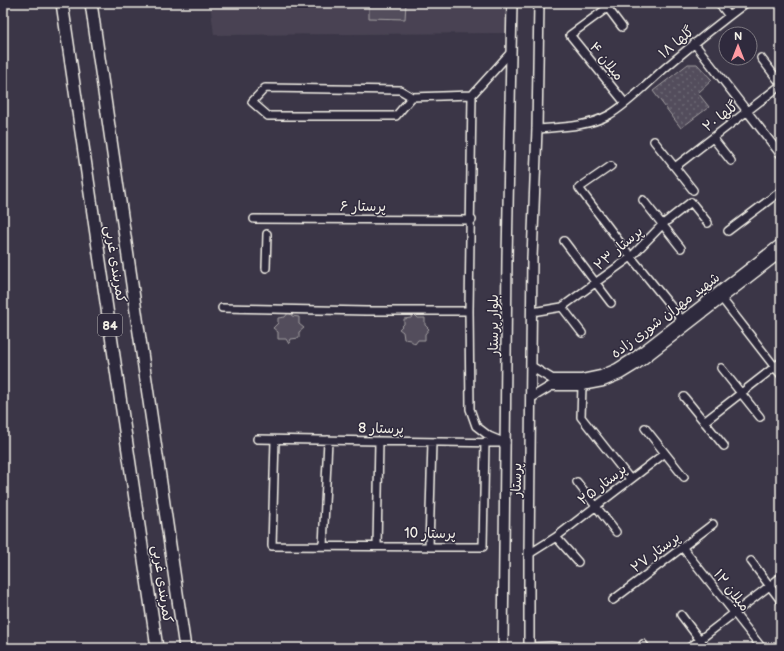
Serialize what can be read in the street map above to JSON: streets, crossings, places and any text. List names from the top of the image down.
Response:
{
  "streets": {
    "highway": ["کمربندی غربی", "84"],
    "main road": ["بلوار پرستار", "پرستار"],
    "street": [
      "گلها ۱۸",
      "میلان ۴",
      "گلها ۲۰",
      "پرستار ۶",
      "پرستار ۲۳",
      "شهید مهران شوری زاده",
      "پرستار 8",
      "پرستار ۲۵",
      "پرستار 10",
      "پرستار ۲۷",
      "میلان ۱۲"
    ]
  },
  "crossings": [
    ["گلها ۱۸", "میلان ۴"],
    ["پرستار ۲۳", "پرستار"],
    ["شهید مهران شوری زاده", "پرستار"],
    ["بلوار پرستار", "پرستار 8"],
    ["پرستار 8", "پرستار 10"],
    ["پرستار", "پرستار ۲۵"],
    ["پرستار ۲۷", "میلان ۱۲"]
  ],
  "north": "top"
}
